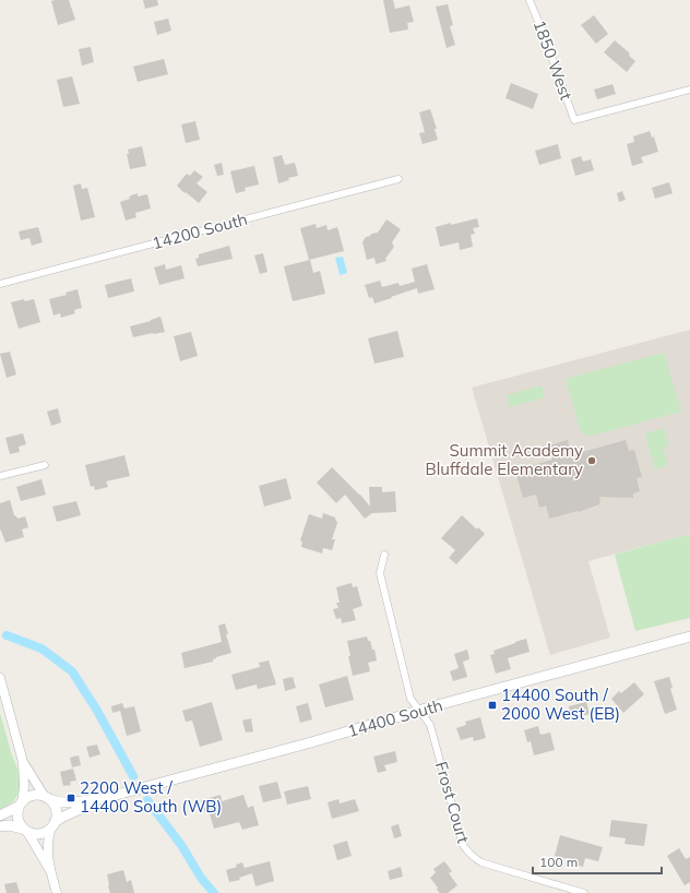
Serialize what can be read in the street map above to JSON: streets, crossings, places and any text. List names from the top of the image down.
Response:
{
  "streets": {
    "main road": ["14400 South"],
    "street": ["1850 West", "14200 South", "Frost Court"]
  },
  "crossings": [
    ["14400 South", "Frost Court"]
  ],
  "places": {
    "other": ["Summit Academy Bluffdale Elementary"],
    "transit": ["14400 South / 2000 West (EB)", "2200 West / 14400 South (WB)"]
  },
  "scale_bar": "100 m"
}
